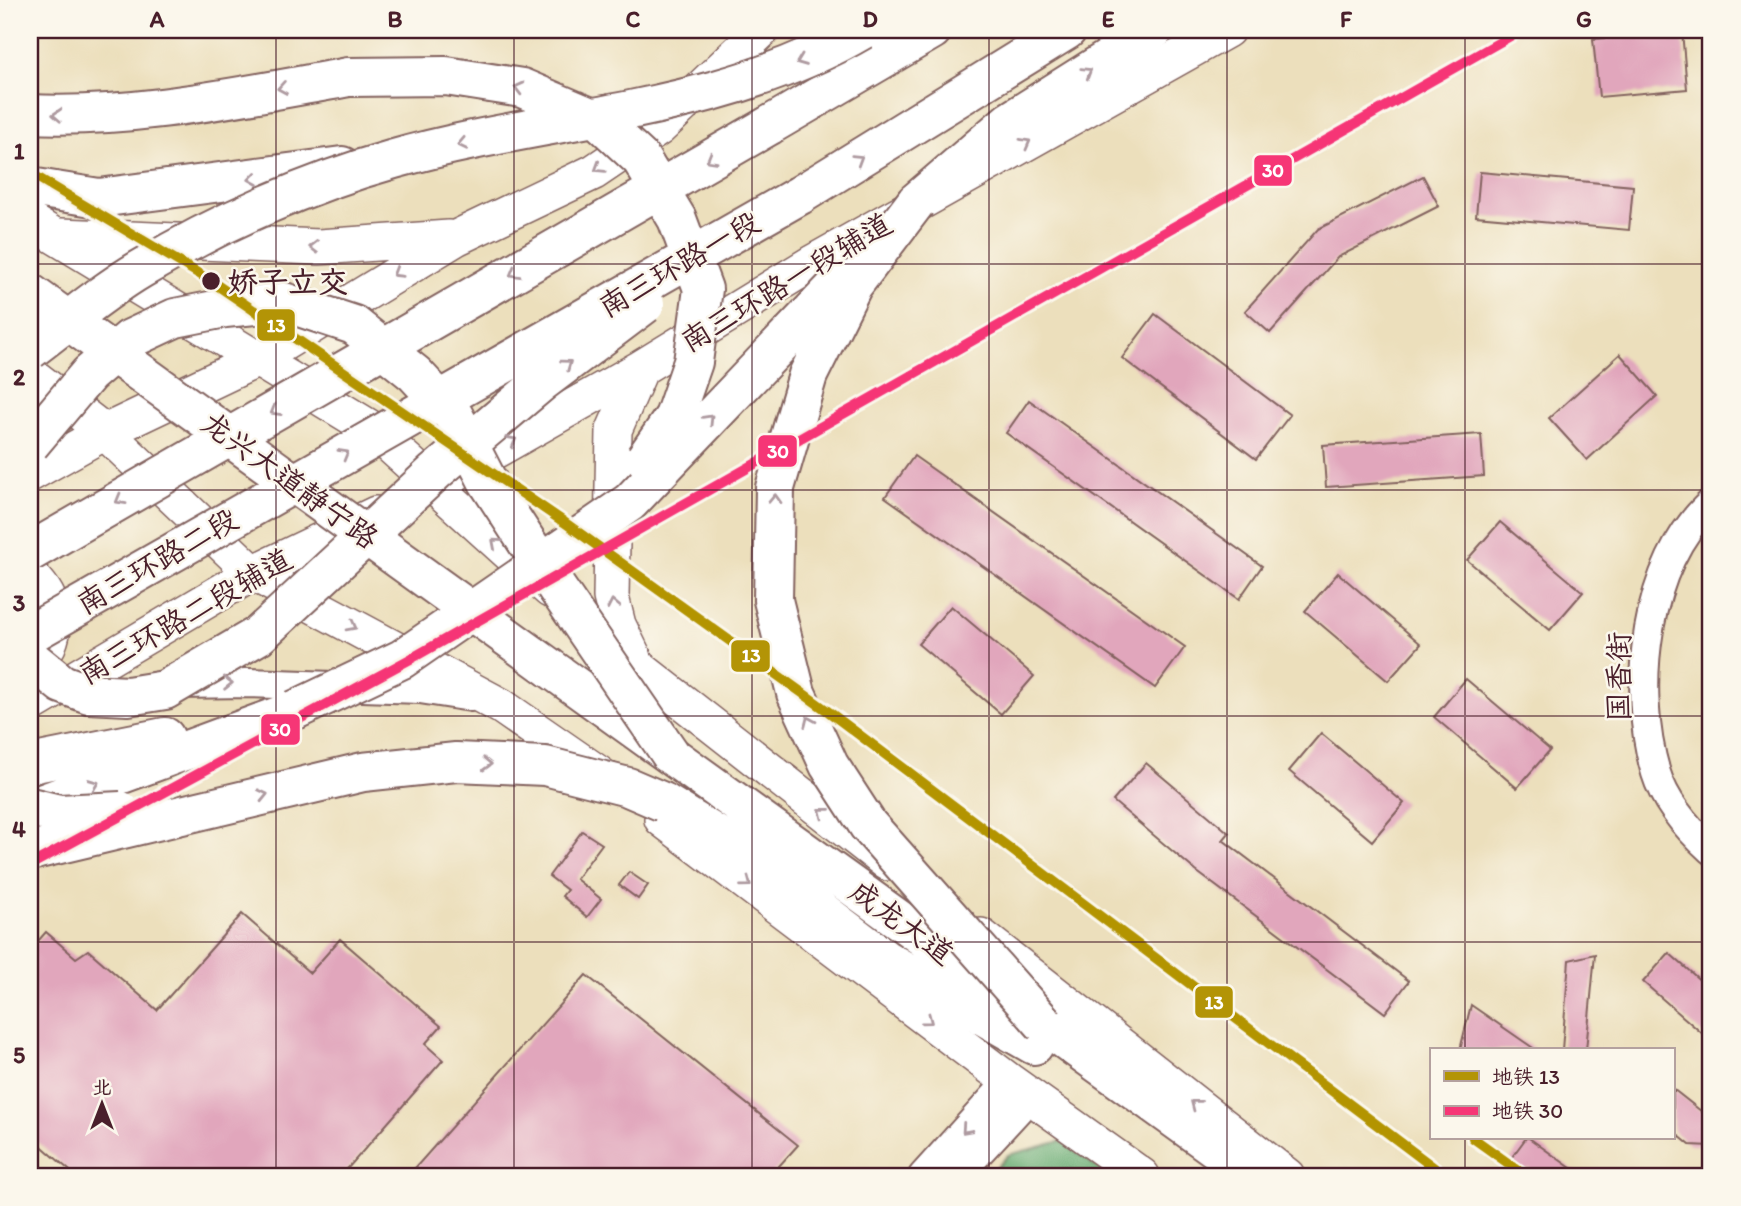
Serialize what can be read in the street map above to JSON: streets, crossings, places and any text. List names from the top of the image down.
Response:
{
  "streets": {
    "highway": [
      "南三环路一段",
      "龙兴大道静宁路",
      "南三环路二段",
      "成龙大道"
    ],
    "main road": ["南三环路一段辅道", "南三环路二段辅道"],
    "street": ["国香街"]
  },
  "crossings": [
    ["南三环路一段", "南三环路二段"],
    ["南三环路一段辅道", "南三环路二段辅道"],
    ["龙兴大道静宁路", "成龙大道"]
  ],
  "places": ["娇子立交"],
  "lines": ["metro line 30", "metro line 13"],
  "legend": ["地铁 13", "地铁 30"],
  "north": "top",
  "grid": {
    "columns": [
      "A",
      "B",
      "C",
      "D",
      "E",
      "F",
      "G"
    ],
    "rows": [
      "1",
      "2",
      "3",
      "4",
      "5"
    ]
  }
}
